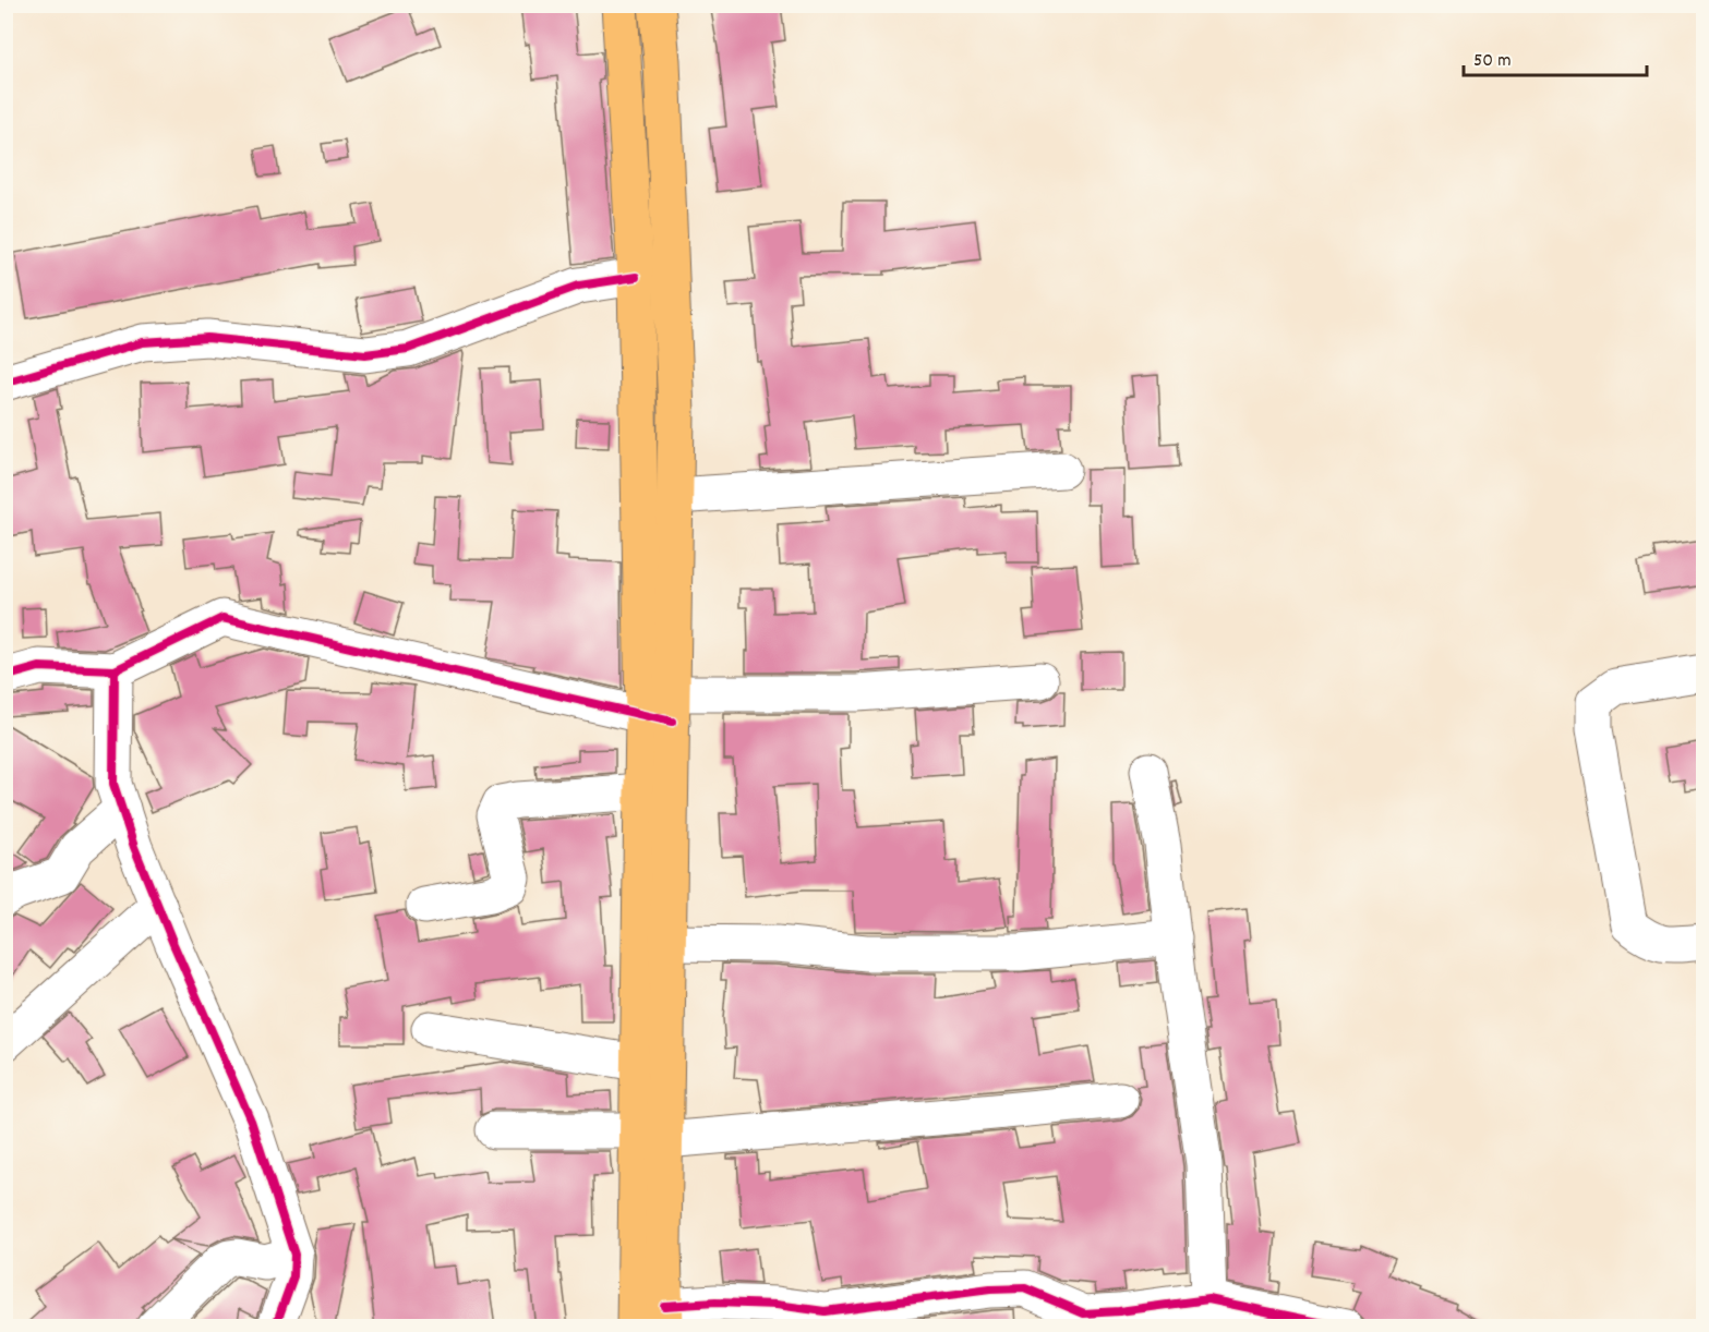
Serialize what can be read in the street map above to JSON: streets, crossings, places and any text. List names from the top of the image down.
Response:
{
  "scale_bar": "50 m"
}
